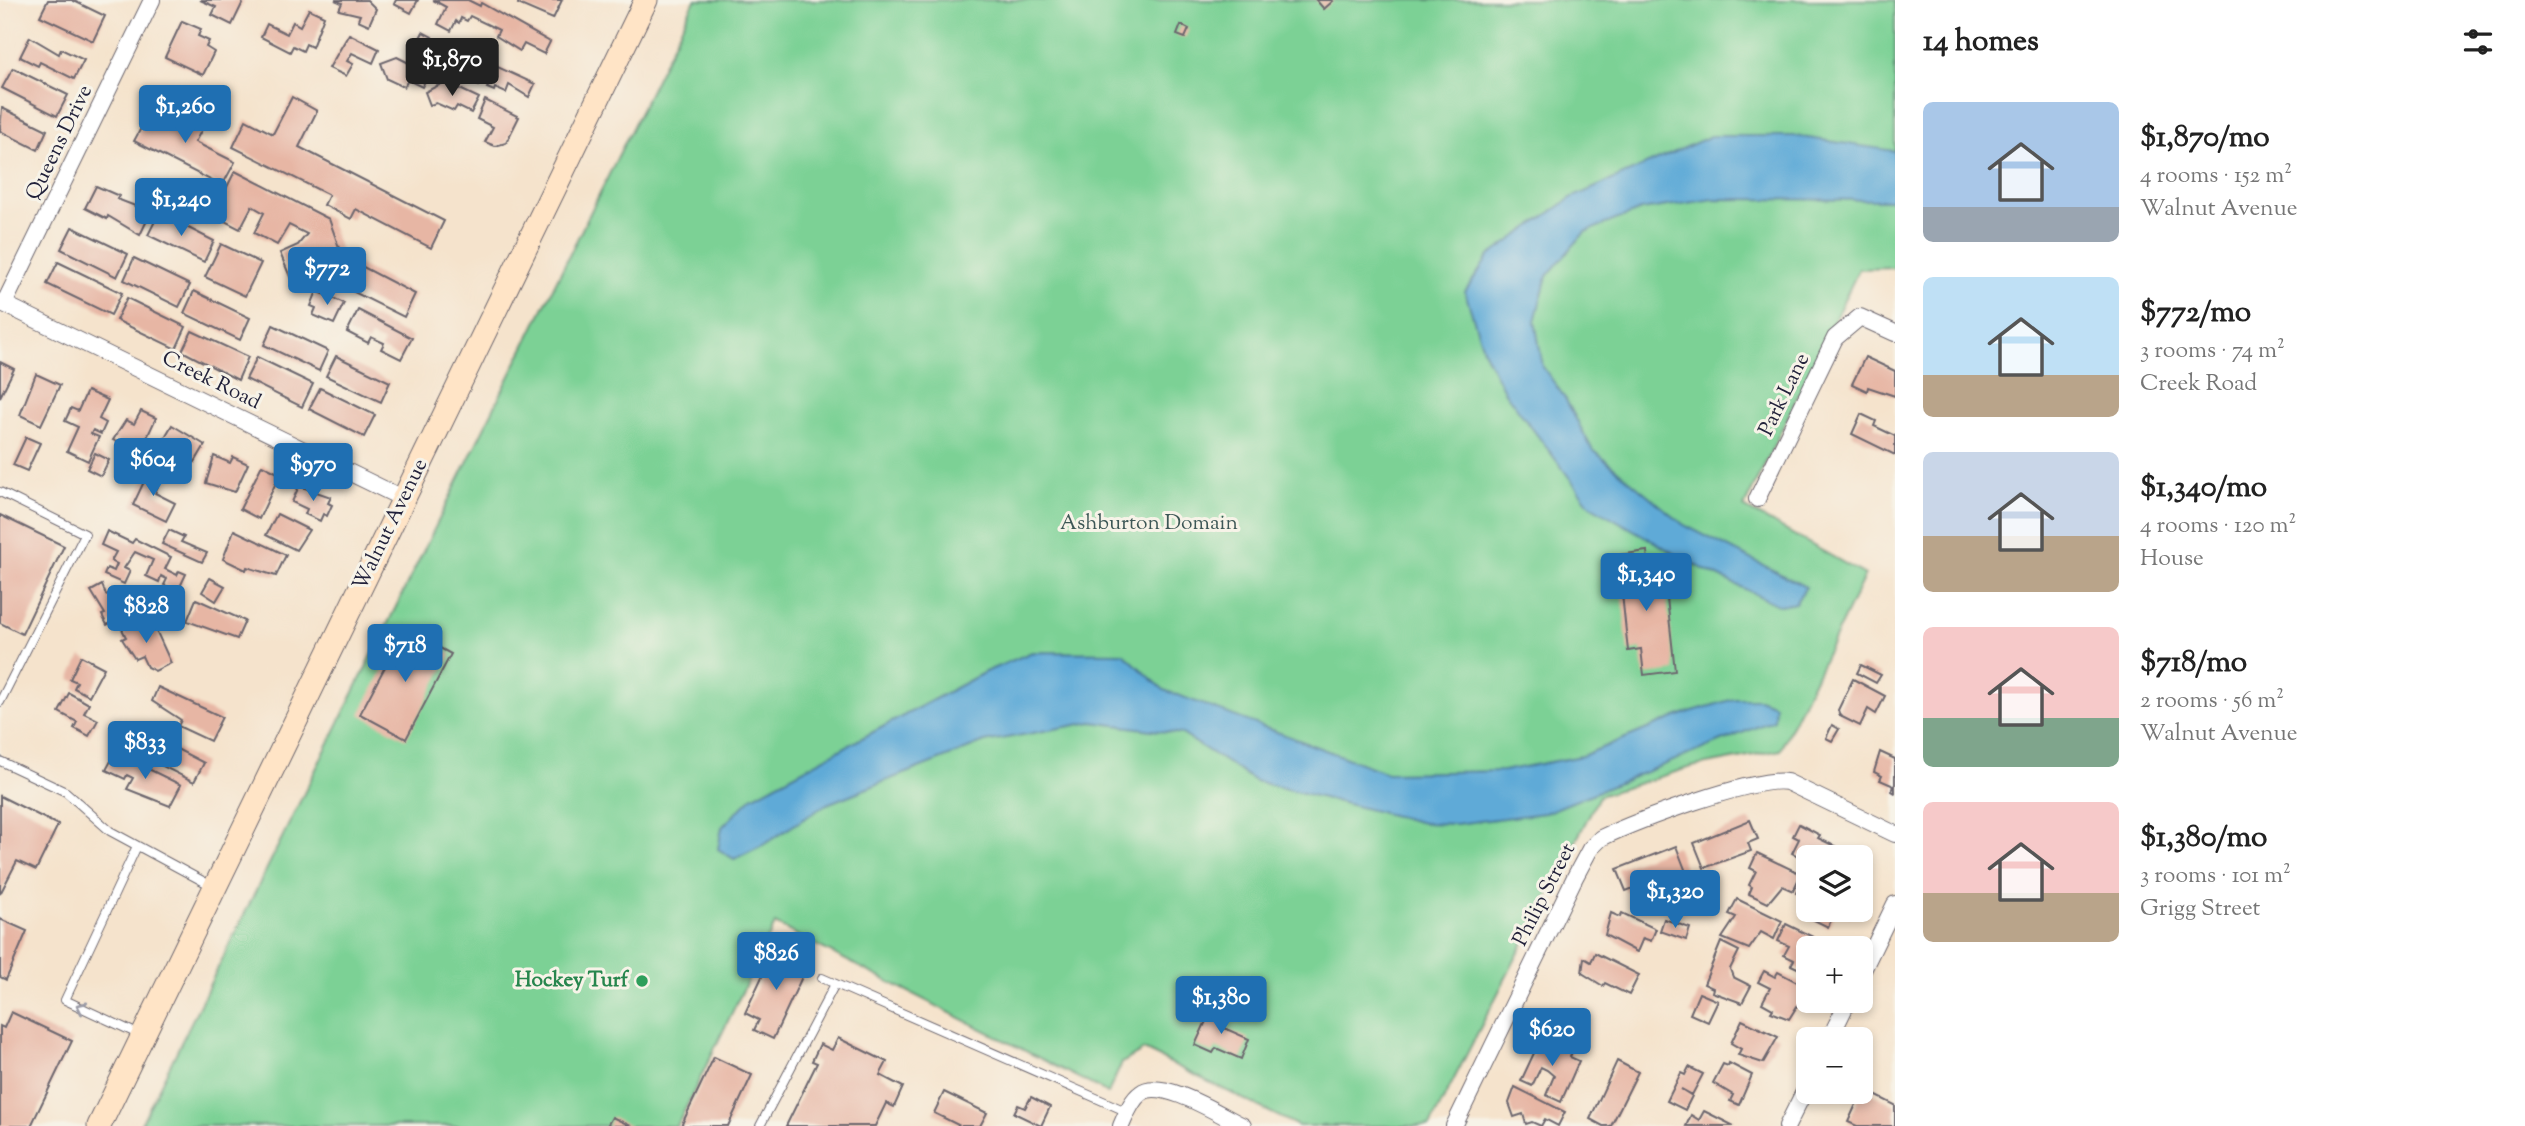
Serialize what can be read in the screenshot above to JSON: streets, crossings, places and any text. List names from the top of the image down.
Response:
{
  "streets": {
    "main road": ["Walnut Avenue"],
    "street": [
      "Queens Drive",
      "Creek Road",
      "Park Lane",
      "Philip Street"
    ]
  },
  "crossings": [
    ["Queens Drive", "Creek Road"],
    ["Creek Road", "Walnut Avenue"]
  ],
  "parks": ["Ashburton Domain"],
  "places": ["Hockey Turf"],
  "page": {
    "heading": "14 homes",
    "price": [
      "$1,870",
      "$1,260",
      "$1,240",
      "$772",
      "$604",
      "$970",
      "$1,340",
      "$828",
      "$718",
      "$833",
      "$1,320",
      "$826",
      "$1,380",
      "$620"
    ],
    "list": [
      {
        "name": "$1,870/mo",
        "note": "4 rooms · 152 m² · Walnut Avenue"
      },
      {
        "name": "$772/mo",
        "note": "3 rooms · 74 m² · Creek Road"
      },
      {
        "name": "$1,340/mo",
        "note": "4 rooms · 120 m² · House"
      },
      {
        "name": "$718/mo",
        "note": "2 rooms · 56 m² · Walnut Avenue"
      },
      {
        "name": "$1,380/mo",
        "note": "3 rooms · 101 m² · Grigg Street"
      }
    ],
    "map_buttons": ["+", "−"]
  }
}
